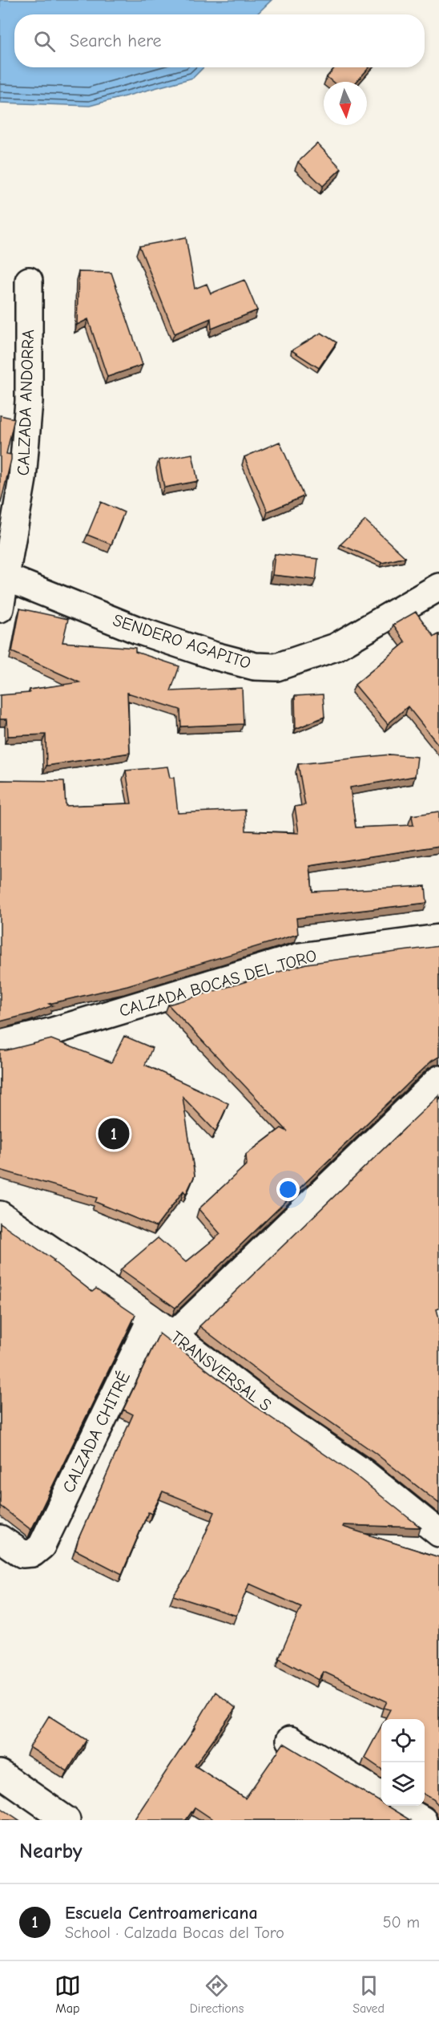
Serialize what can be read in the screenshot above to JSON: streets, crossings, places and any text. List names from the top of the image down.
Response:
{
  "streets": {
    "street": [
      "CALZADA ANDORRA",
      "SENDERO AGAPITO",
      "CALZADA BOCAS DEL TORO",
      "TRANSVERSAL S",
      "CALZADA CHITRÉ"
    ]
  },
  "crossings": [
    ["CALZADA ANDORRA", "SENDERO AGAPITO"],
    ["TRANSVERSAL S", "CALZADA CHITRÉ"]
  ],
  "north": "bottom",
  "page": {
    "search": "Search here",
    "pins": "1",
    "heading": "Nearby",
    "list": [
      {
        "mark": "1",
        "name": "Escuela Centroamericana",
        "note": "School · Calzada Bocas del Toro",
        "value": "50 m"
      }
    ],
    "nav": ["Map", "Directions", "Saved"]
  }
}
